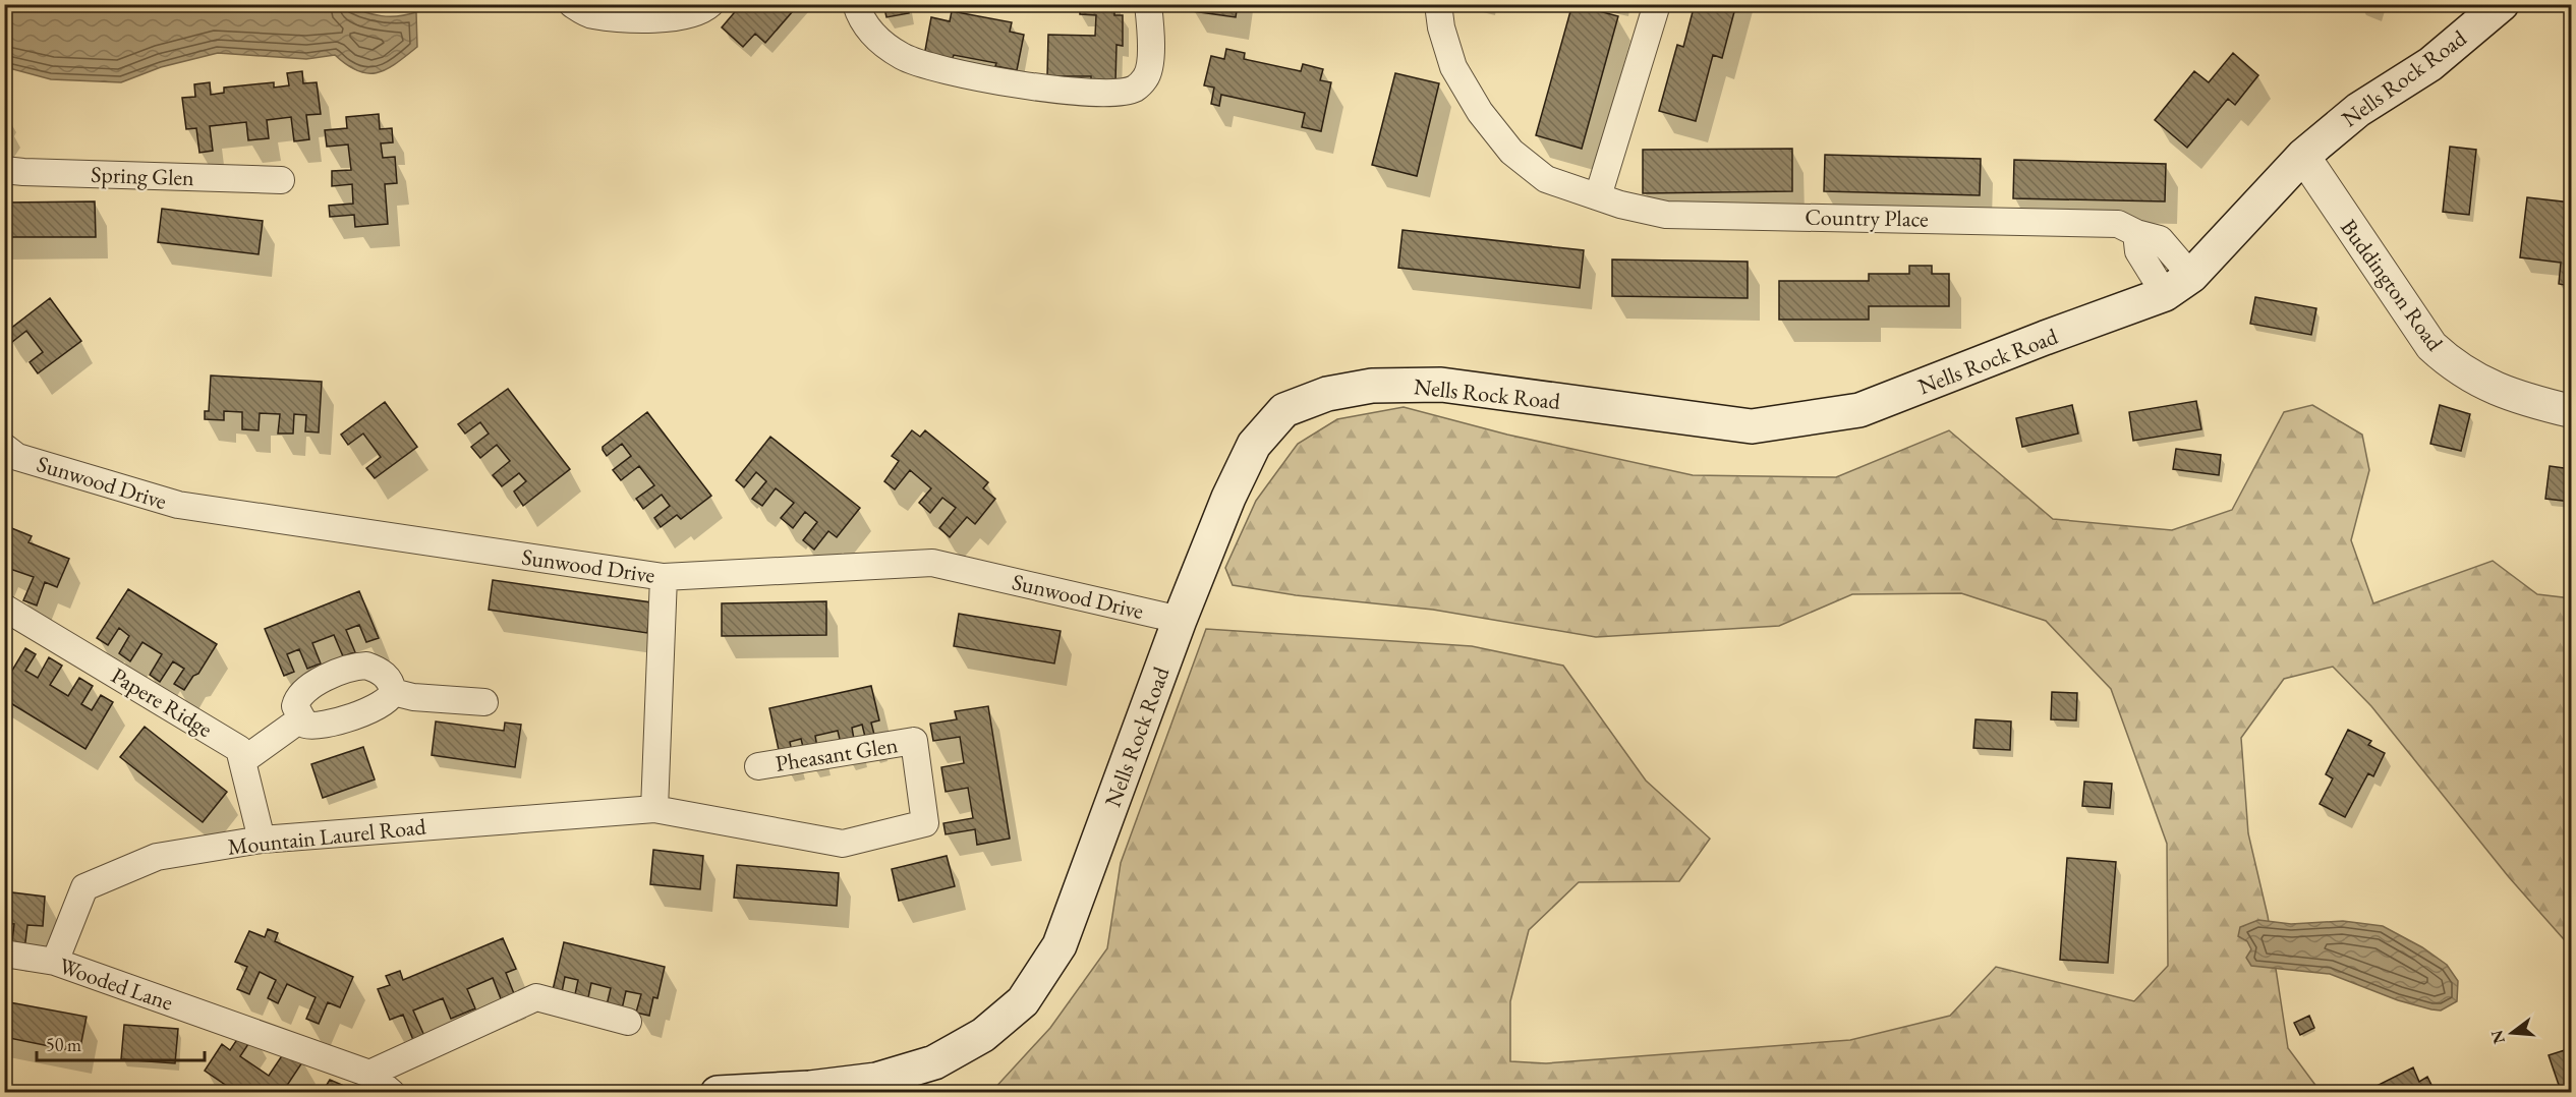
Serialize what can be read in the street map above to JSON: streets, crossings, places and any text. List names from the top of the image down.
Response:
{
  "streets": {
    "main road": ["Nells Rock Road"],
    "street": [
      "Spring Glen",
      "Country Place",
      "Buddington Road",
      "Sunwood Drive",
      "Papere Ridge",
      "Pheasant Glen",
      "Mountain Laurel Road",
      "Wooded Lane"
    ]
  },
  "crossings": [
    ["Nells Rock Road", "Country Place"],
    ["Nells Rock Road", "Buddington Road"],
    ["Nells Rock Road", "Sunwood Drive"],
    ["Papere Ridge", "Mountain Laurel Road"],
    ["Pheasant Glen", "Mountain Laurel Road"],
    ["Mountain Laurel Road", "Wooded Lane"]
  ],
  "scale_bar": "50 m",
  "north": "left"
}
